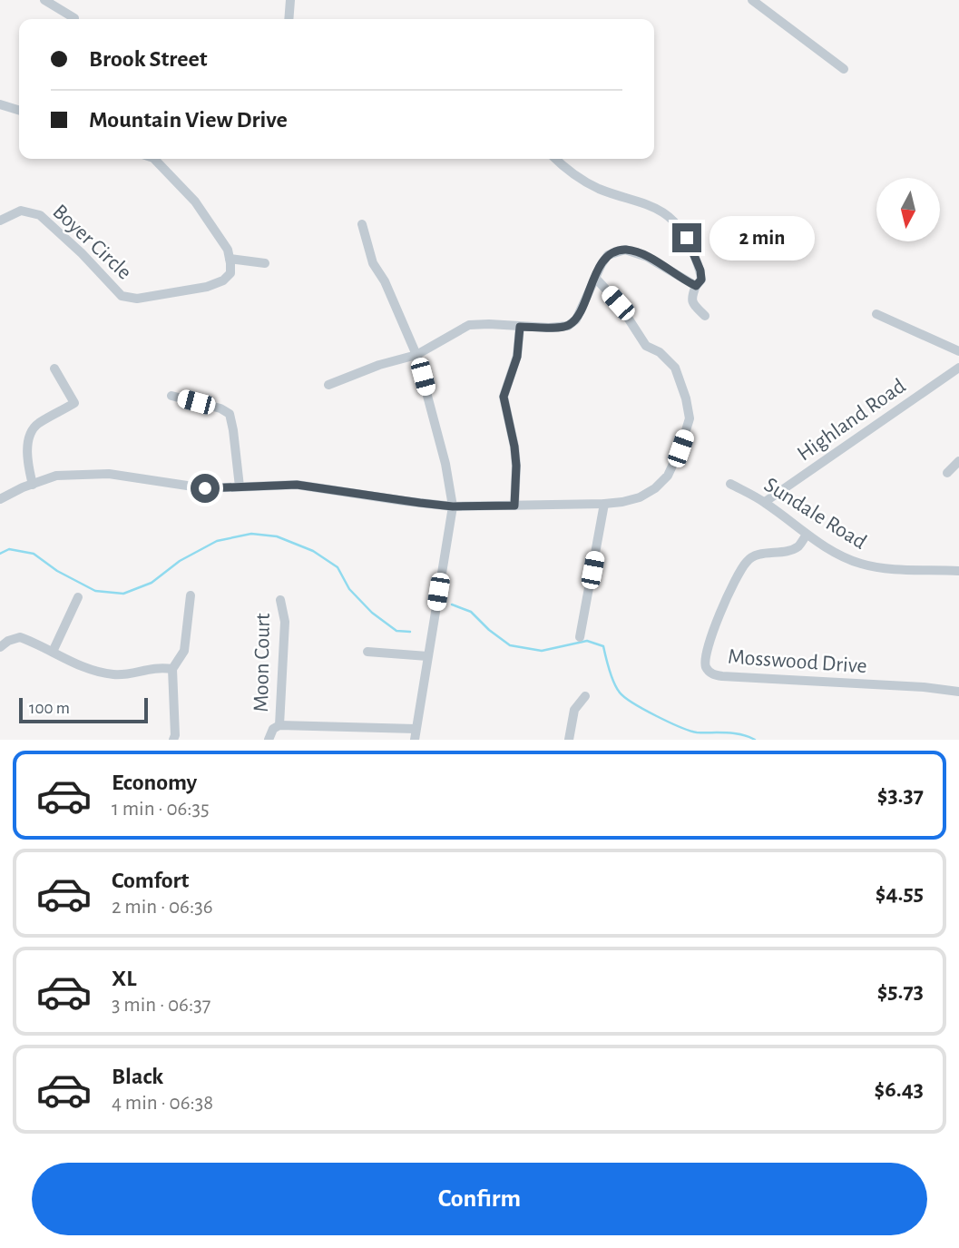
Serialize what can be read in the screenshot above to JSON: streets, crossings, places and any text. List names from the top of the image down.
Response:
{
  "streets": {
    "street": [
      "Boyer Circle",
      "Highland Road",
      "Sundale Road",
      "Mosswood Drive",
      "Moon Court"
    ]
  },
  "crossings": [
    ["Highland Road", "Sundale Road"],
    ["Sundale Road", "Mosswood Drive"]
  ],
  "scale_bar": "100 m",
  "north": "bottom",
  "page": {
    "banner": ["Brook Street", "Mountain View Drive"],
    "bubble": "2 min",
    "scale": "100 m",
    "list": [
      {
        "name": "Economy",
        "note": "1 min · 06:35",
        "value": "$3.37"
      },
      {
        "name": "Comfort",
        "note": "2 min · 06:36",
        "value": "$4.55"
      },
      {
        "name": "XL",
        "note": "3 min · 06:37",
        "value": "$5.73"
      },
      {
        "name": "Black",
        "note": "4 min · 06:38",
        "value": "$6.43"
      }
    ],
    "buttons": "Confirm"
  }
}
